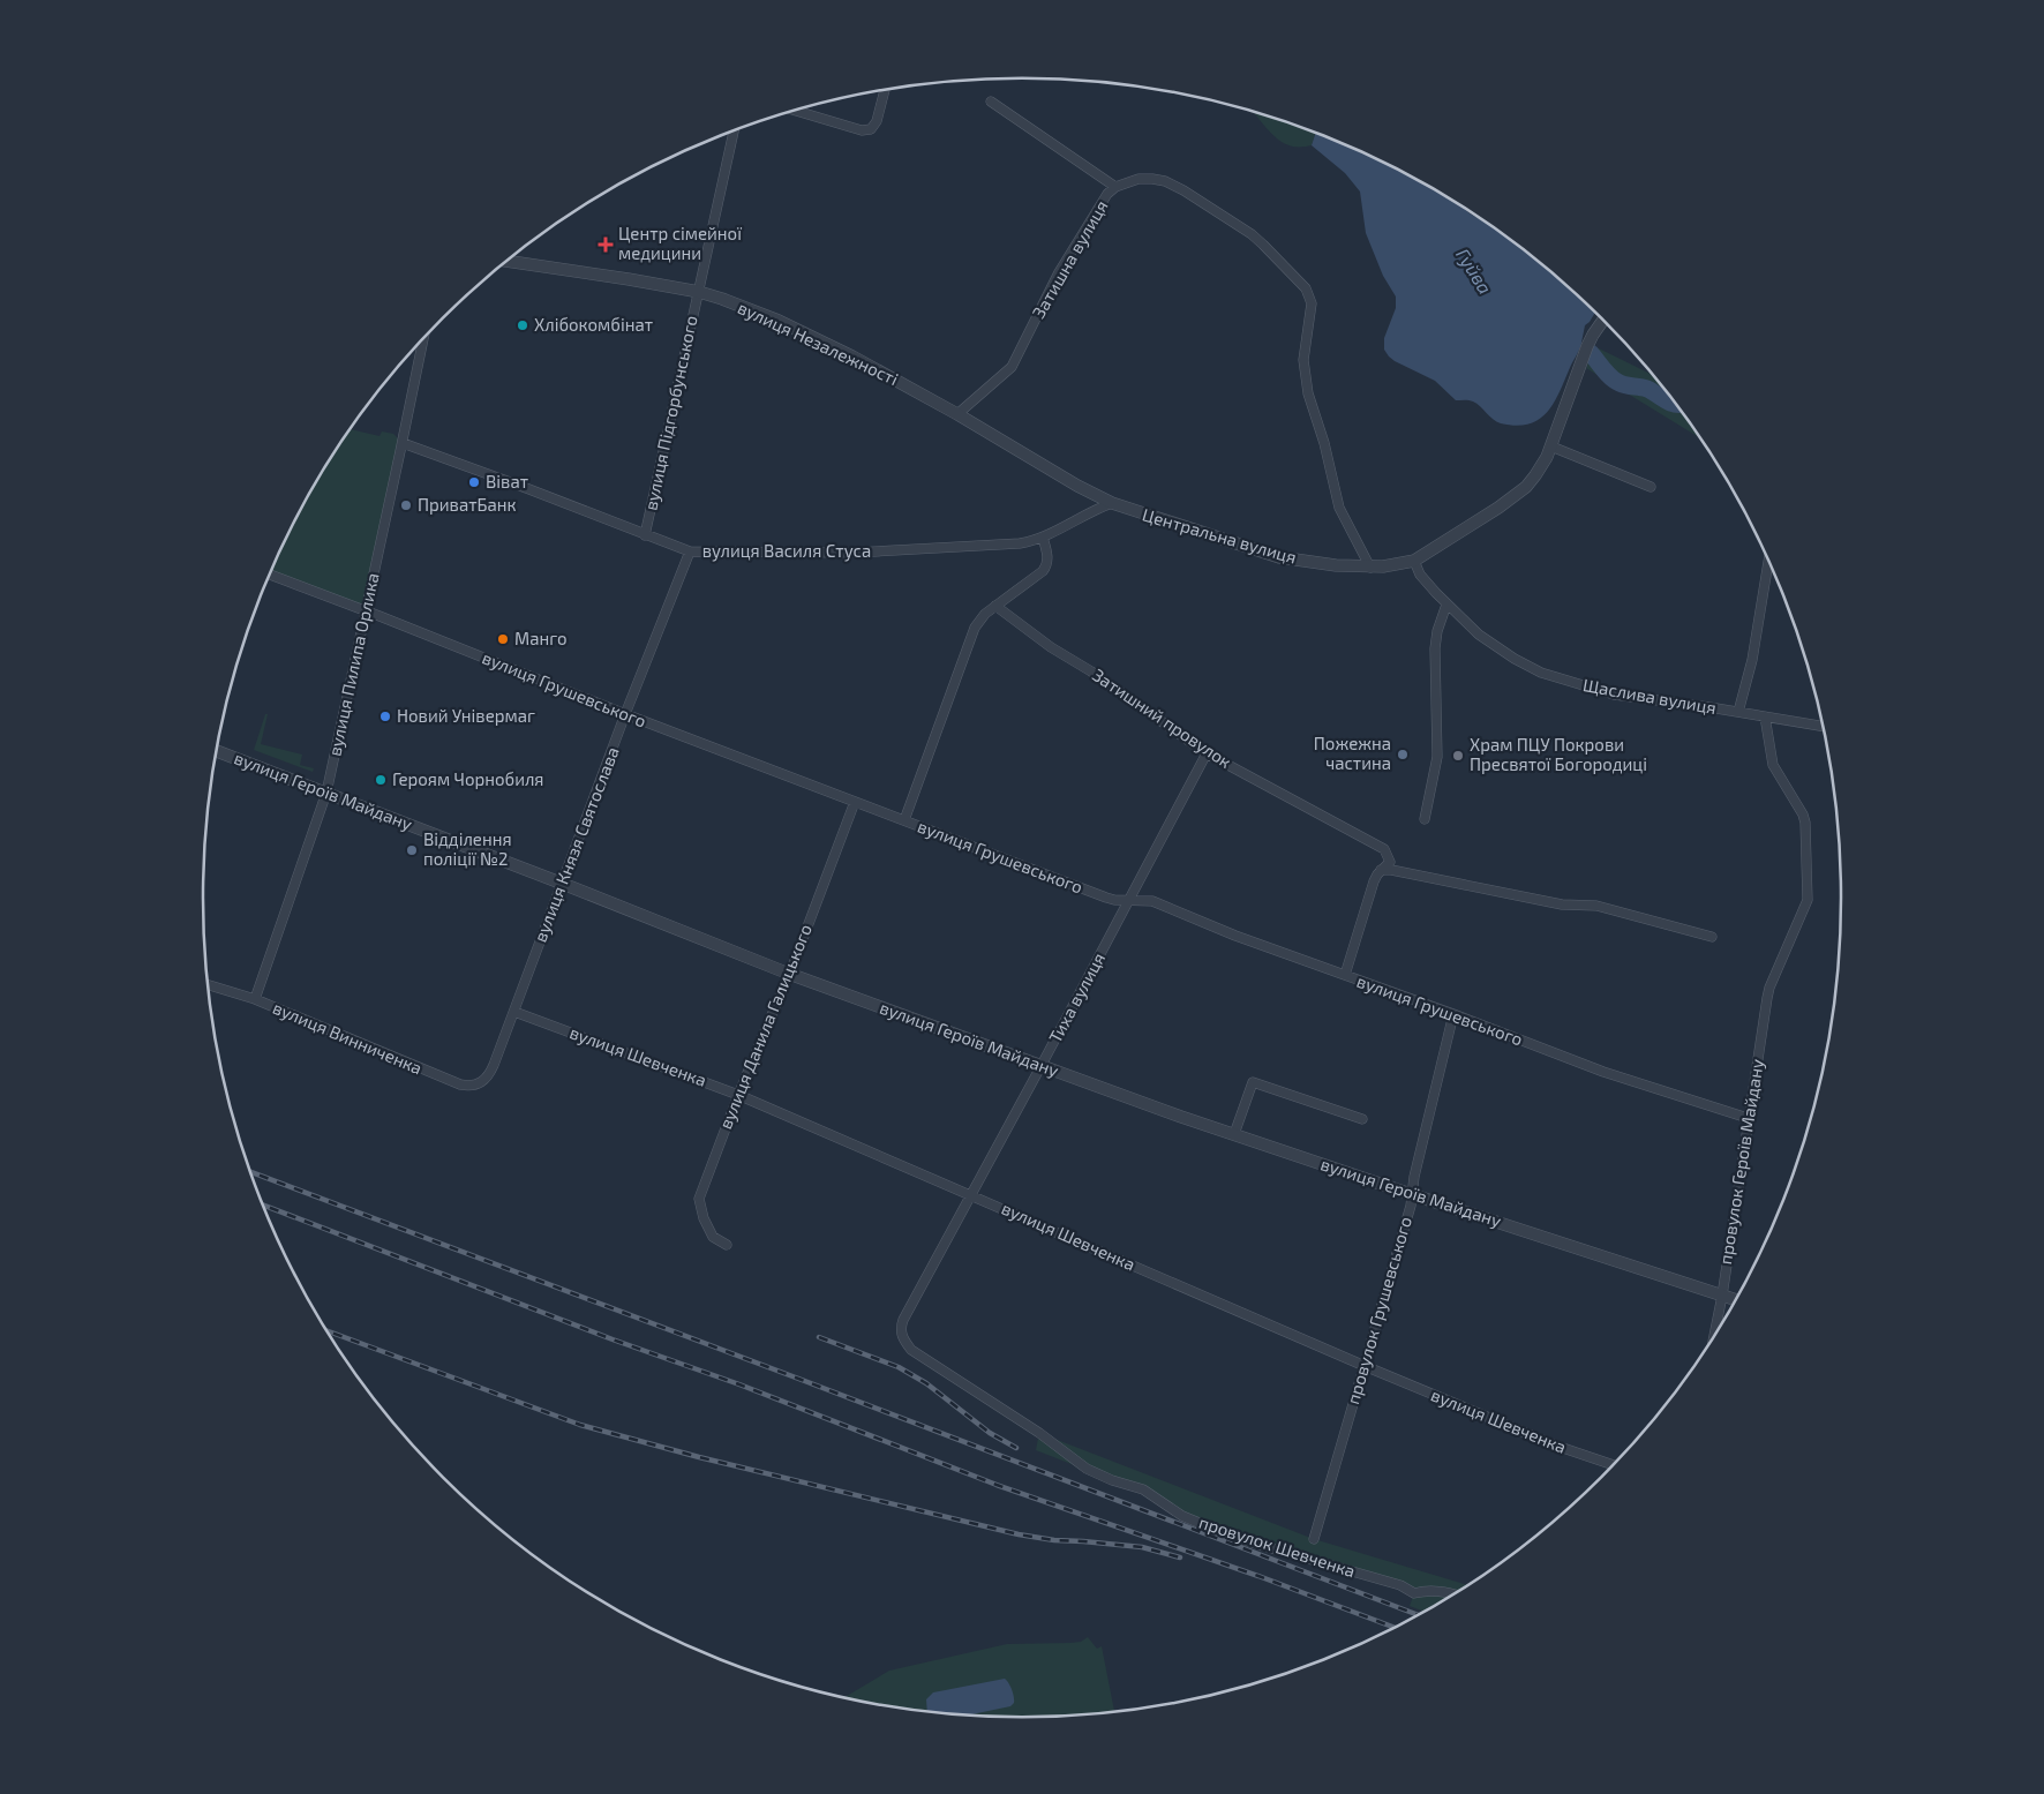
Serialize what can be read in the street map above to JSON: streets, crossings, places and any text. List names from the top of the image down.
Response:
{
  "streets": {
    "street": [
      "Затишна вулиця",
      "вулиця Незалежності",
      "вулиця Підгорбунського",
      "Центральна вулиця",
      "вулиця Василя Стуса",
      "вулиця Пилипа Орлика",
      "вулиця Грушевського",
      "Щаслива вулиця",
      "Затишний провулок",
      "вулиця Героїв Майдану",
      "вулиця Князя Святослава",
      "Тиха вулиця",
      "вулиця Данила Галицького",
      "вулиця Винниченка",
      "вулиця Шевченка",
      "провулок Героїв Майдану",
      "провулок Грушевського",
      "провулок Шевченка"
    ]
  },
  "crossings": [
    ["Затишна вулиця", "вулиця Незалежності"],
    ["Затишна вулиця", "Центральна вулиця"],
    ["вулиця Незалежності", "вулиця Підгорбунського"],
    ["вулиця Незалежності", "Центральна вулиця"],
    ["вулиця Незалежності", "вулиця Василя Стуса"],
    ["вулиця Підгорбунського", "вулиця Василя Стуса"],
    ["Центральна вулиця", "вулиця Василя Стуса"],
    ["Центральна вулиця", "Щаслива вулиця"],
    ["вулиця Василя Стуса", "вулиця Пилипа Орлика"],
    ["вулиця Василя Стуса", "вулиця Князя Святослава"],
    ["вулиця Пилипа Орлика", "вулиця Грушевського"],
    ["вулиця Пилипа Орлика", "вулиця Героїв Майдану"],
    ["вулиця Пилипа Орлика", "вулиця Винниченка"],
    ["вулиця Грушевського", "вулиця Князя Святослава"],
    ["вулиця Грушевського", "Тиха вулиця"],
    ["вулиця Грушевського", "вулиця Данила Галицького"],
    ["вулиця Грушевського", "провулок Героїв Майдану"],
    ["вулиця Грушевського", "провулок Грушевського"],
    ["Щаслива вулиця", "провулок Героїв Майдану"],
    ["Затишний провулок", "Тиха вулиця"],
    ["вулиця Героїв Майдану", "вулиця Князя Святослава"],
    ["вулиця Героїв Майдану", "Тиха вулиця"],
    ["вулиця Героїв Майдану", "вулиця Данила Галицького"],
    ["вулиця Героїв Майдану", "провулок Героїв Майдану"],
    ["вулиця Героїв Майдану", "провулок Грушевського"],
    ["вулиця Князя Святослава", "вулиця Винниченка"],
    ["вулиця Князя Святослава", "вулиця Шевченка"],
    ["Тиха вулиця", "вулиця Шевченка"],
    ["Тиха вулиця", "провулок Шевченка"],
    ["вулиця Данила Галицького", "вулиця Шевченка"],
    ["вулиця Шевченка", "провулок Грушевського"]
  ],
  "water": ["Гуйва"],
  "places": {
    "health": ["Центр сімейної медицини"],
    "other": [
      "Хлібокомбінат",
      "Віват",
      "ПриватБанк",
      "Манго",
      "Новий Універмаг",
      "Пожежна частина",
      "Храм ПЦУ Покрови Пресвятої Богородиці",
      "Героям Чорнобиля",
      "Відділення поліції №2"
    ]
  }
}
